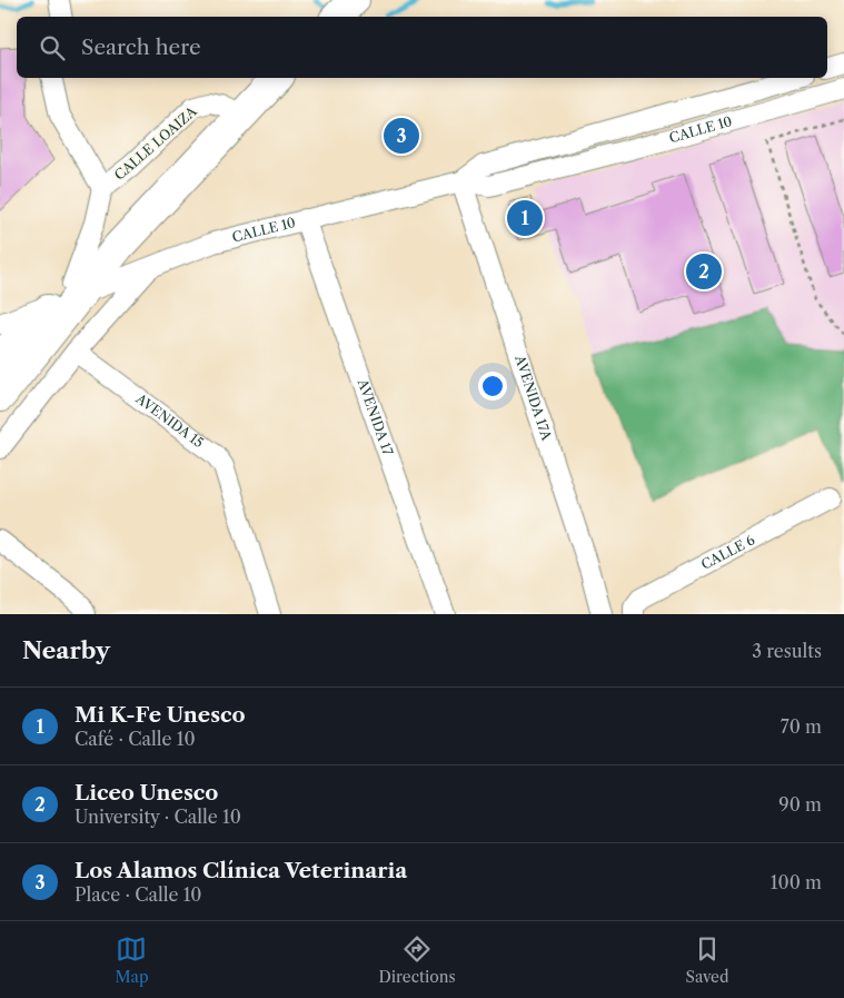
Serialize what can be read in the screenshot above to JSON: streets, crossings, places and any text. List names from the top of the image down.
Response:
{
  "streets": {
    "street": [
      "CALLE 10",
      "CALLE LOAIZA",
      "AVENIDA 17A",
      "AVENIDA 17",
      "AVENIDA 15",
      "CALLE 6"
    ]
  },
  "crossings": [
    ["CALLE 10", "CALLE LOAIZA"],
    ["CALLE 10", "AVENIDA 17A"],
    ["CALLE 10", "AVENIDA 17"]
  ],
  "page": {
    "search": "Search here",
    "pins": ["3", "1", "2"],
    "heading": ["Nearby", "3 results"],
    "list": [
      {
        "mark": "1",
        "name": "Mi K-Fe Unesco",
        "note": "Café · Calle 10",
        "value": "70 m"
      },
      {
        "mark": "2",
        "name": "Liceo Unesco",
        "note": "University · Calle 10",
        "value": "90 m"
      },
      {
        "mark": "3",
        "name": "Los Alamos Clínica Veterinaria",
        "note": "Place · Calle 10",
        "value": "100 m"
      }
    ],
    "nav": ["Map", "Directions", "Saved"]
  }
}
